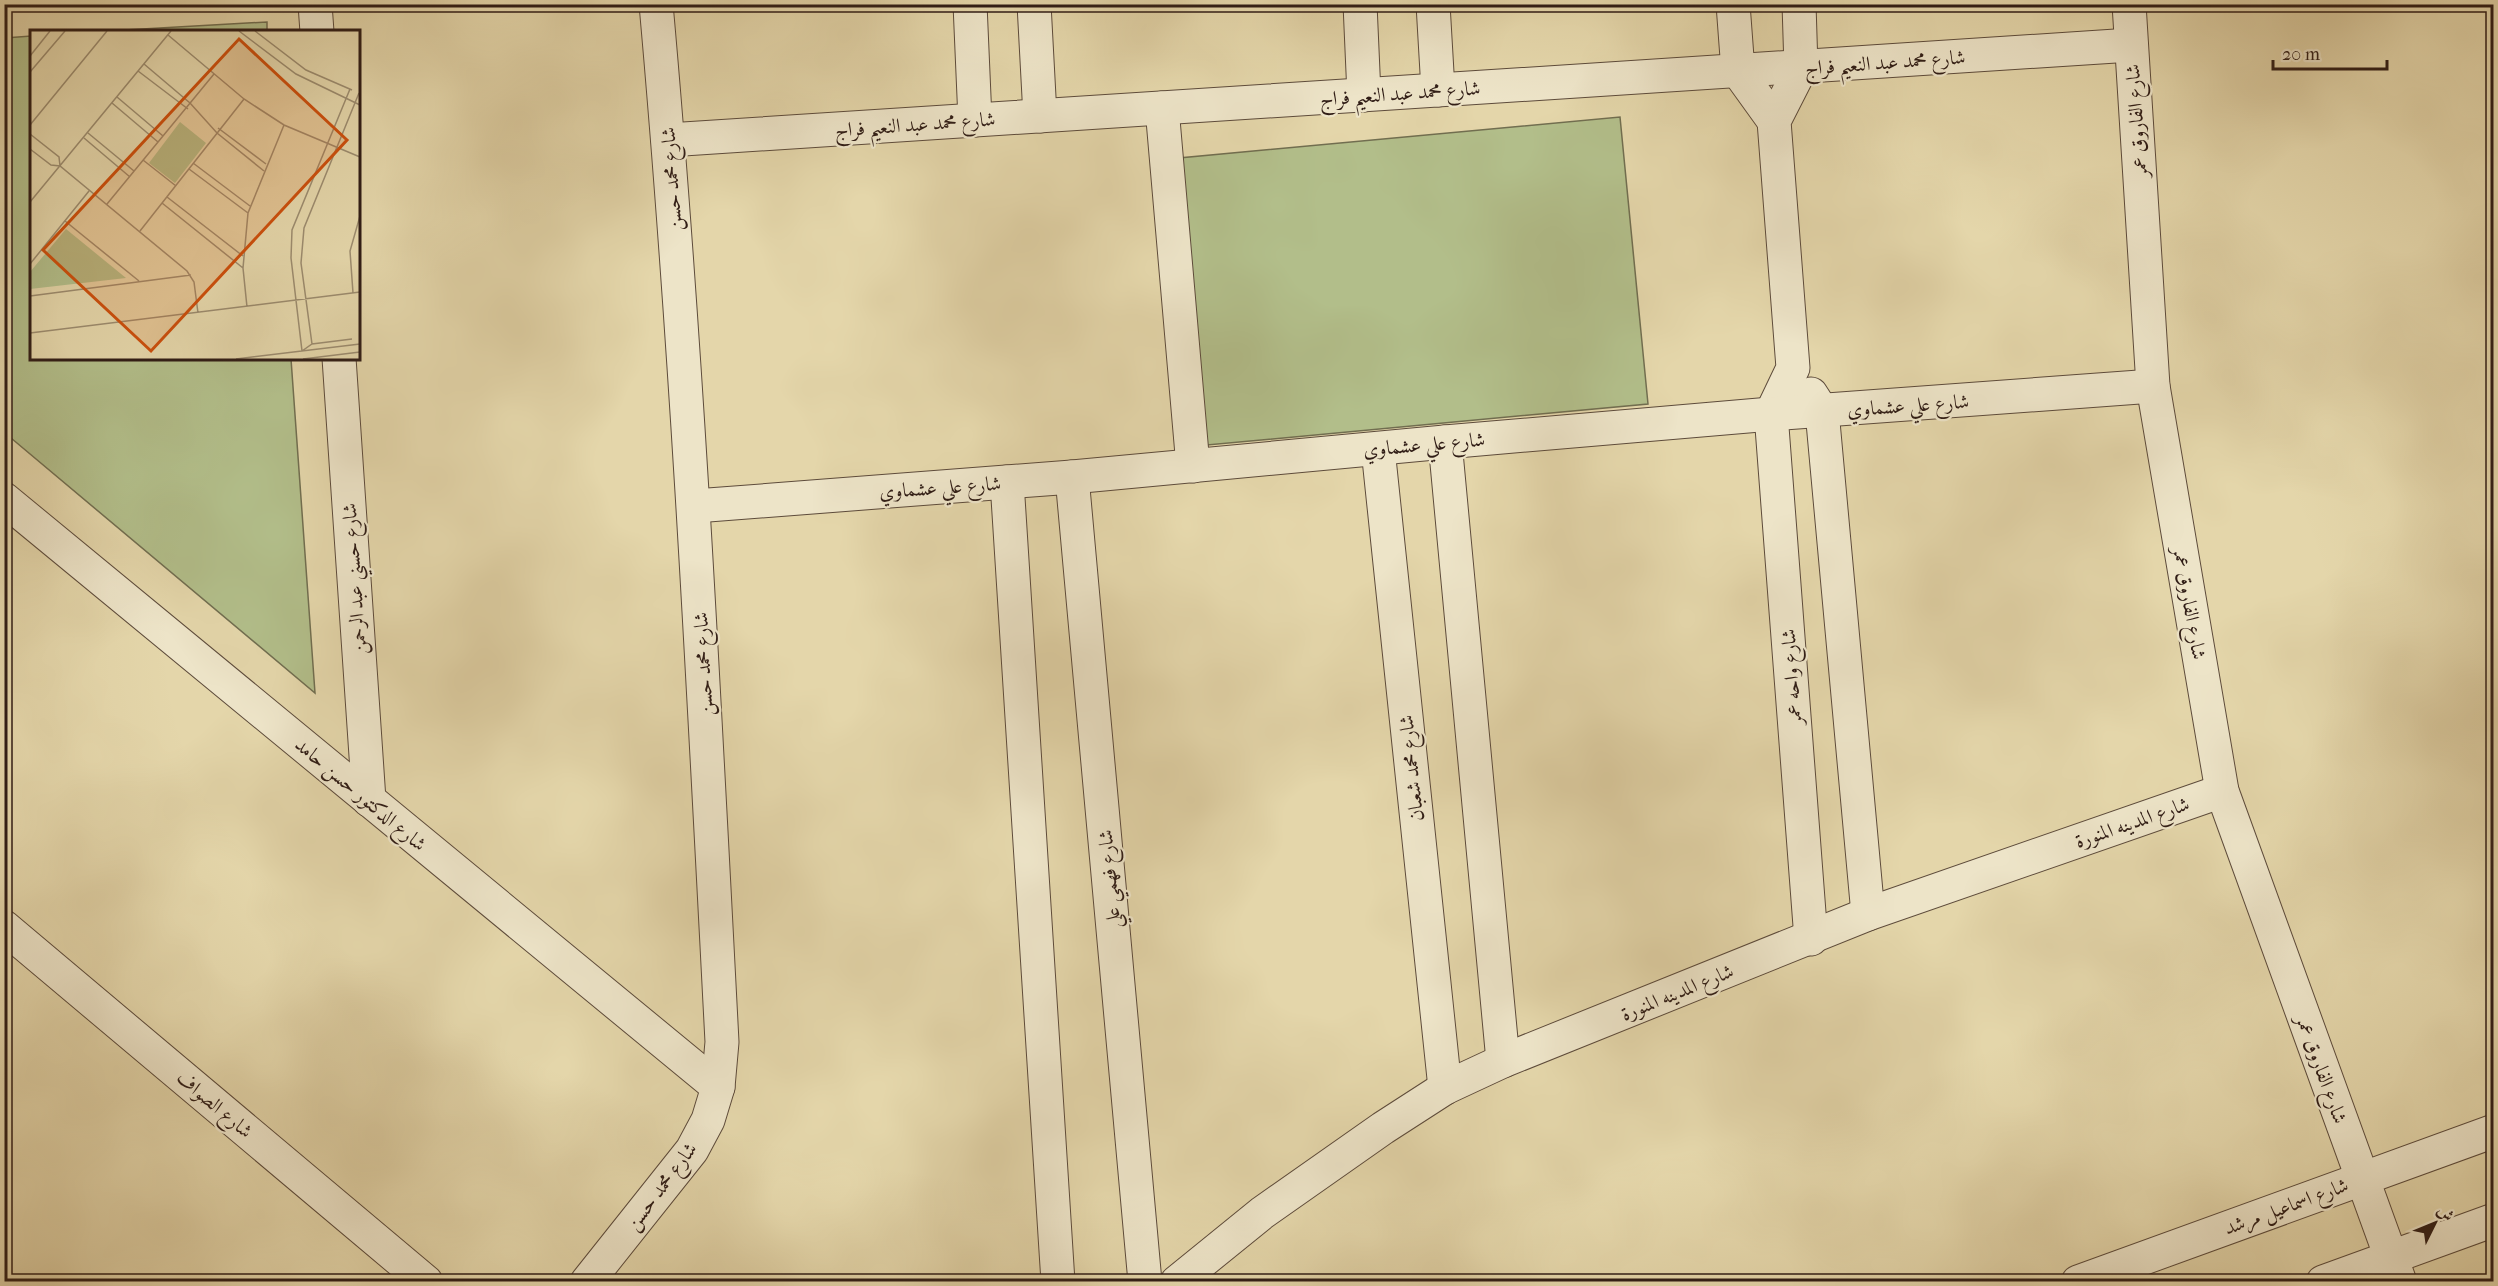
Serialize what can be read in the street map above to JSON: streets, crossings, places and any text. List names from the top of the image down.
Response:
{
  "streets": {
    "street": [
      "شارع محمد عبد النعيم فراج",
      "شارع الفاروق عمر",
      "شارع محمد حسن",
      "شارع علي عشماوي",
      "شارع حسني عبد الرحمن",
      "شارع واحه عمر",
      "شارع محمد شعبان",
      "شارع الدكتور حسن حامد",
      "شارع المدينه المنورة",
      "شارع فهمي علي",
      "شارع الصواف",
      "شارع اسماعيل مرشد"
    ]
  },
  "crossings": [
    ["شارع محمد عبد النعيم فراج", "شارع الفاروق عمر"],
    ["شارع محمد عبد النعيم فراج", "شارع محمد حسن"],
    ["شارع الفاروق عمر", "شارع علي عشماوي"],
    ["شارع الفاروق عمر", "شارع المدينه المنورة"],
    ["شارع الفاروق عمر", "شارع اسماعيل مرشد"],
    ["شارع محمد حسن", "شارع علي عشماوي"],
    ["شارع محمد حسن", "شارع الدكتور حسن حامد"],
    ["شارع علي عشماوي", "شارع واحه عمر"],
    ["شارع علي عشماوي", "شارع محمد شعبان"],
    ["شارع علي عشماوي", "شارع فهمي علي"],
    ["شارع حسني عبد الرحمن", "شارع الدكتور حسن حامد"],
    ["شارع واحه عمر", "شارع المدينه المنورة"],
    ["شارع محمد شعبان", "شارع المدينه المنورة"]
  ],
  "scale_bar": "20 m",
  "north": "top right"
}
